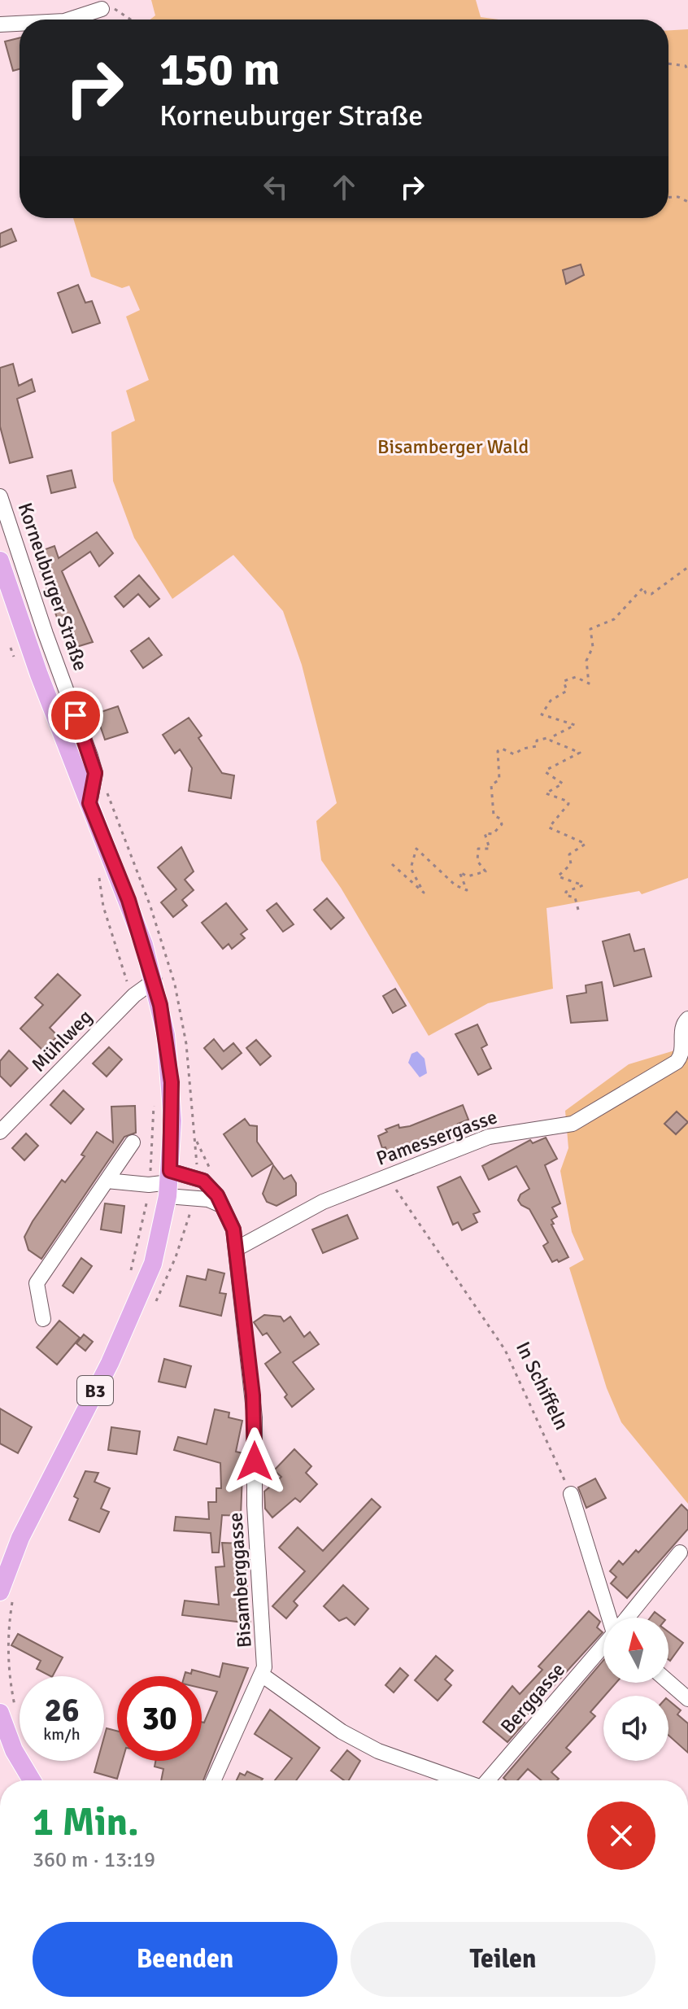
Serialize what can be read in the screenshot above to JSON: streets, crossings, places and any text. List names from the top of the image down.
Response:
{
  "streets": {
    "main road": ["B3"],
    "street": [
      "Korneuburger Straße",
      "Mühlweg",
      "Pamessergasse",
      "Bisamberggasse",
      "Berggasse"
    ],
    "path": ["In Schiffeln"]
  },
  "crossings": [
    ["Korneuburger Straße", "B3"],
    ["Mühlweg", "B3"],
    ["Pamessergasse", "In Schiffeln"],
    ["Pamessergasse", "Bisamberggasse"]
  ],
  "parks": ["Bisamberger Wald"],
  "north": "top",
  "page": {
    "turn": ["150 m", "Korneuburger Straße"],
    "speed": "26 km/h",
    "limit": "30",
    "heading": ["1 Min.", "360 m · 13:19"],
    "buttons": ["Beenden", "Teilen"]
  }
}
